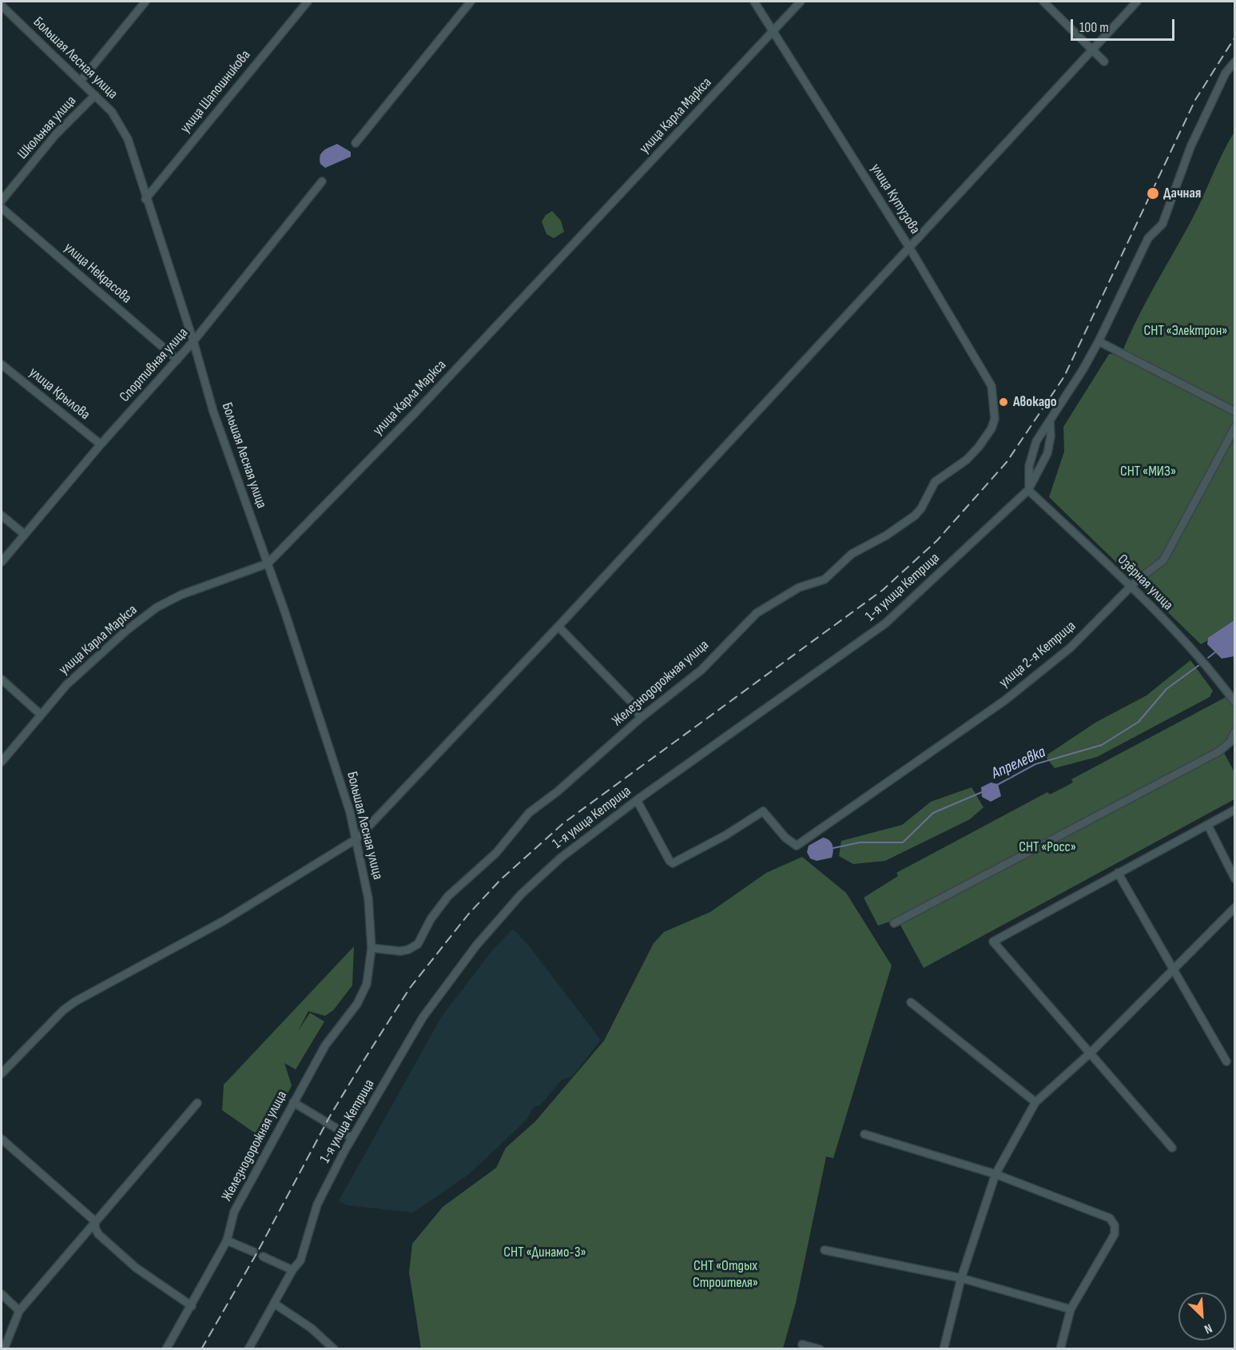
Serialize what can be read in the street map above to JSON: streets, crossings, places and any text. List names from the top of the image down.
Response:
{
  "streets": {
    "street": [
      "Большая Лесная улица",
      "улица Шапошникова",
      "улица Карла Маркса",
      "Школьная улица",
      "улица Кутузова",
      "улица Некрасова",
      "Спортивная улица",
      "улица Крылова",
      "Озёрная улица",
      "1-я улица Кетрица",
      "улица 2-я Кетрица",
      "Железнодорожная улица"
    ]
  },
  "crossings": [
    ["Большая Лесная улица", "улица Шапошникова"],
    ["Большая Лесная улица", "улица Карла Маркса"],
    ["Большая Лесная улица", "Школьная улица"],
    ["Большая Лесная улица", "Спортивная улица"],
    ["Большая Лесная улица", "Железнодорожная улица"],
    ["улица Карла Маркса", "улица Кутузова"],
    ["улица Кутузова", "Железнодорожная улица"],
    ["улица Некрасова", "Спортивная улица"],
    ["Спортивная улица", "улица Крылова"],
    ["Озёрная улица", "1-я улица Кетрица"],
    ["Озёрная улица", "улица 2-я Кетрица"],
    ["1-я улица Кетрица", "улица 2-я Кетрица"]
  ],
  "water": ["Апрелевка"],
  "parks": [
    "СНТ «Электрон»",
    "СНТ «МИЗ»",
    "СНТ «Росс»",
    "СНТ «Динамо-3»",
    "СНТ «Отдых Строителя»"
  ],
  "places": ["Дачная", "Авокадо"],
  "scale_bar": "100 m",
  "north": "bottom right"
}
